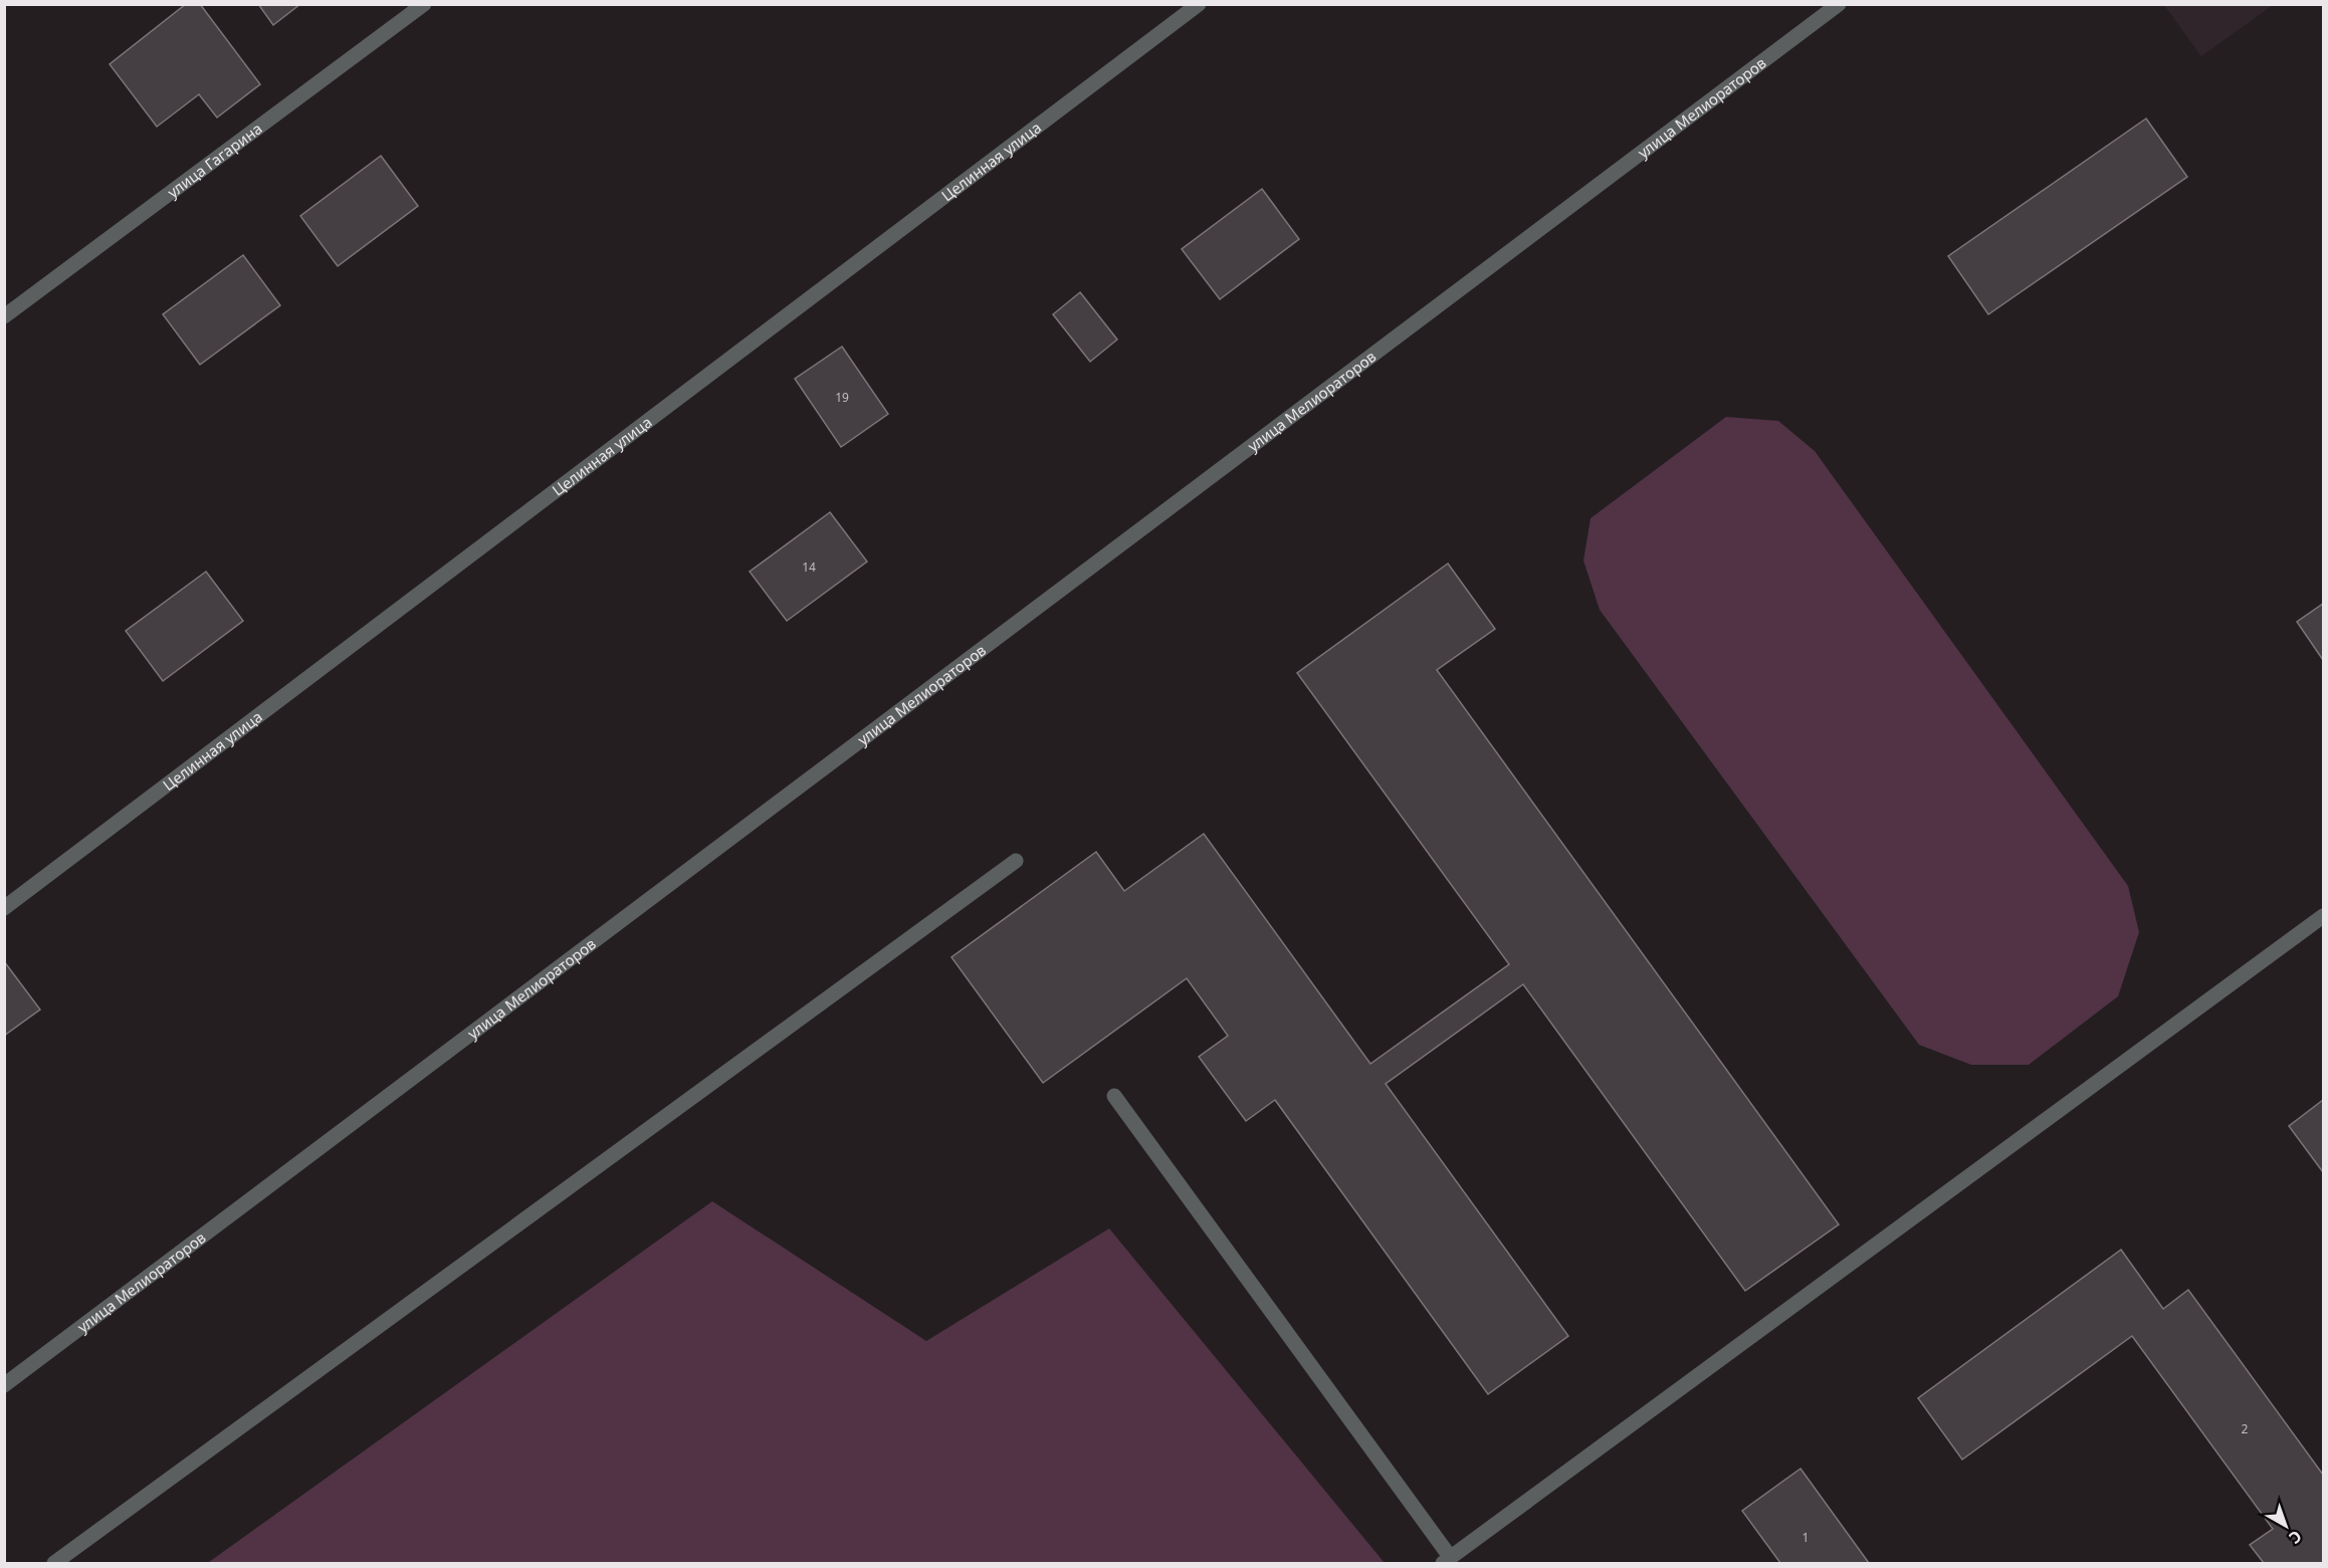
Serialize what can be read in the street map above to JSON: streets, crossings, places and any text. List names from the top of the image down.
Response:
{
  "streets": {
    "street": ["улица Мелиораторов", "улица Гагарина", "Целинная улица"]
  },
  "house_numbers": [
    "19",
    "14",
    "2",
    "1"
  ],
  "north": "bottom right"
}
